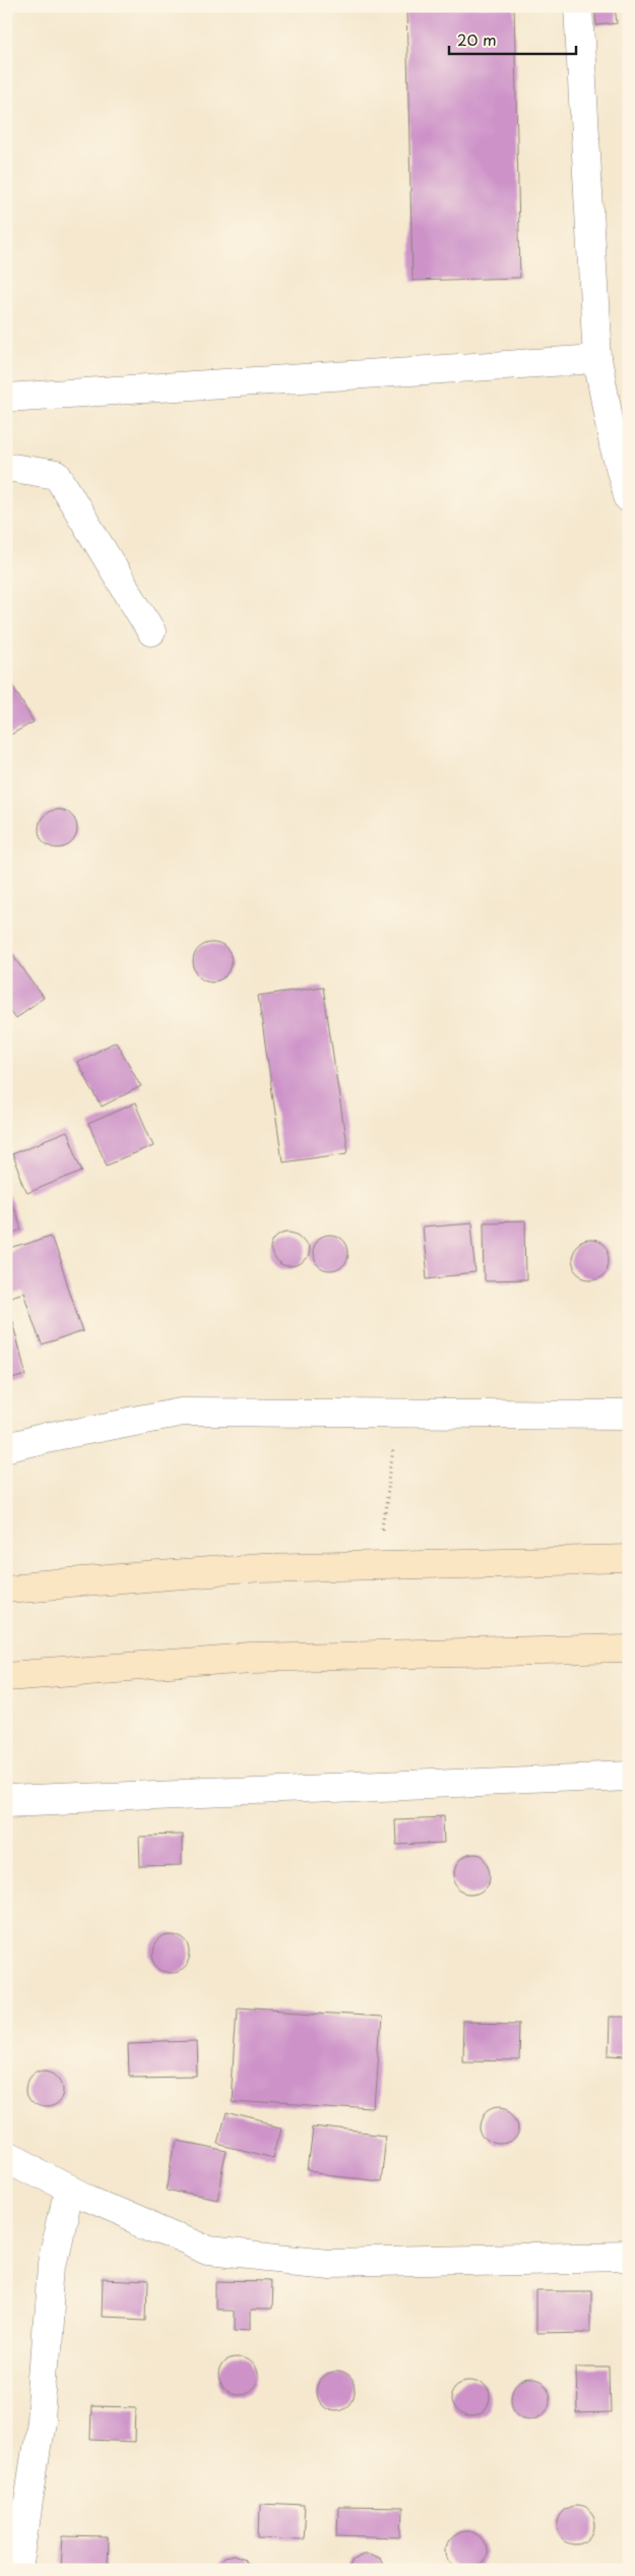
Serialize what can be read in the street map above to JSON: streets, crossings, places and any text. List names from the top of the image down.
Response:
{
  "scale_bar": "20 m"
}
